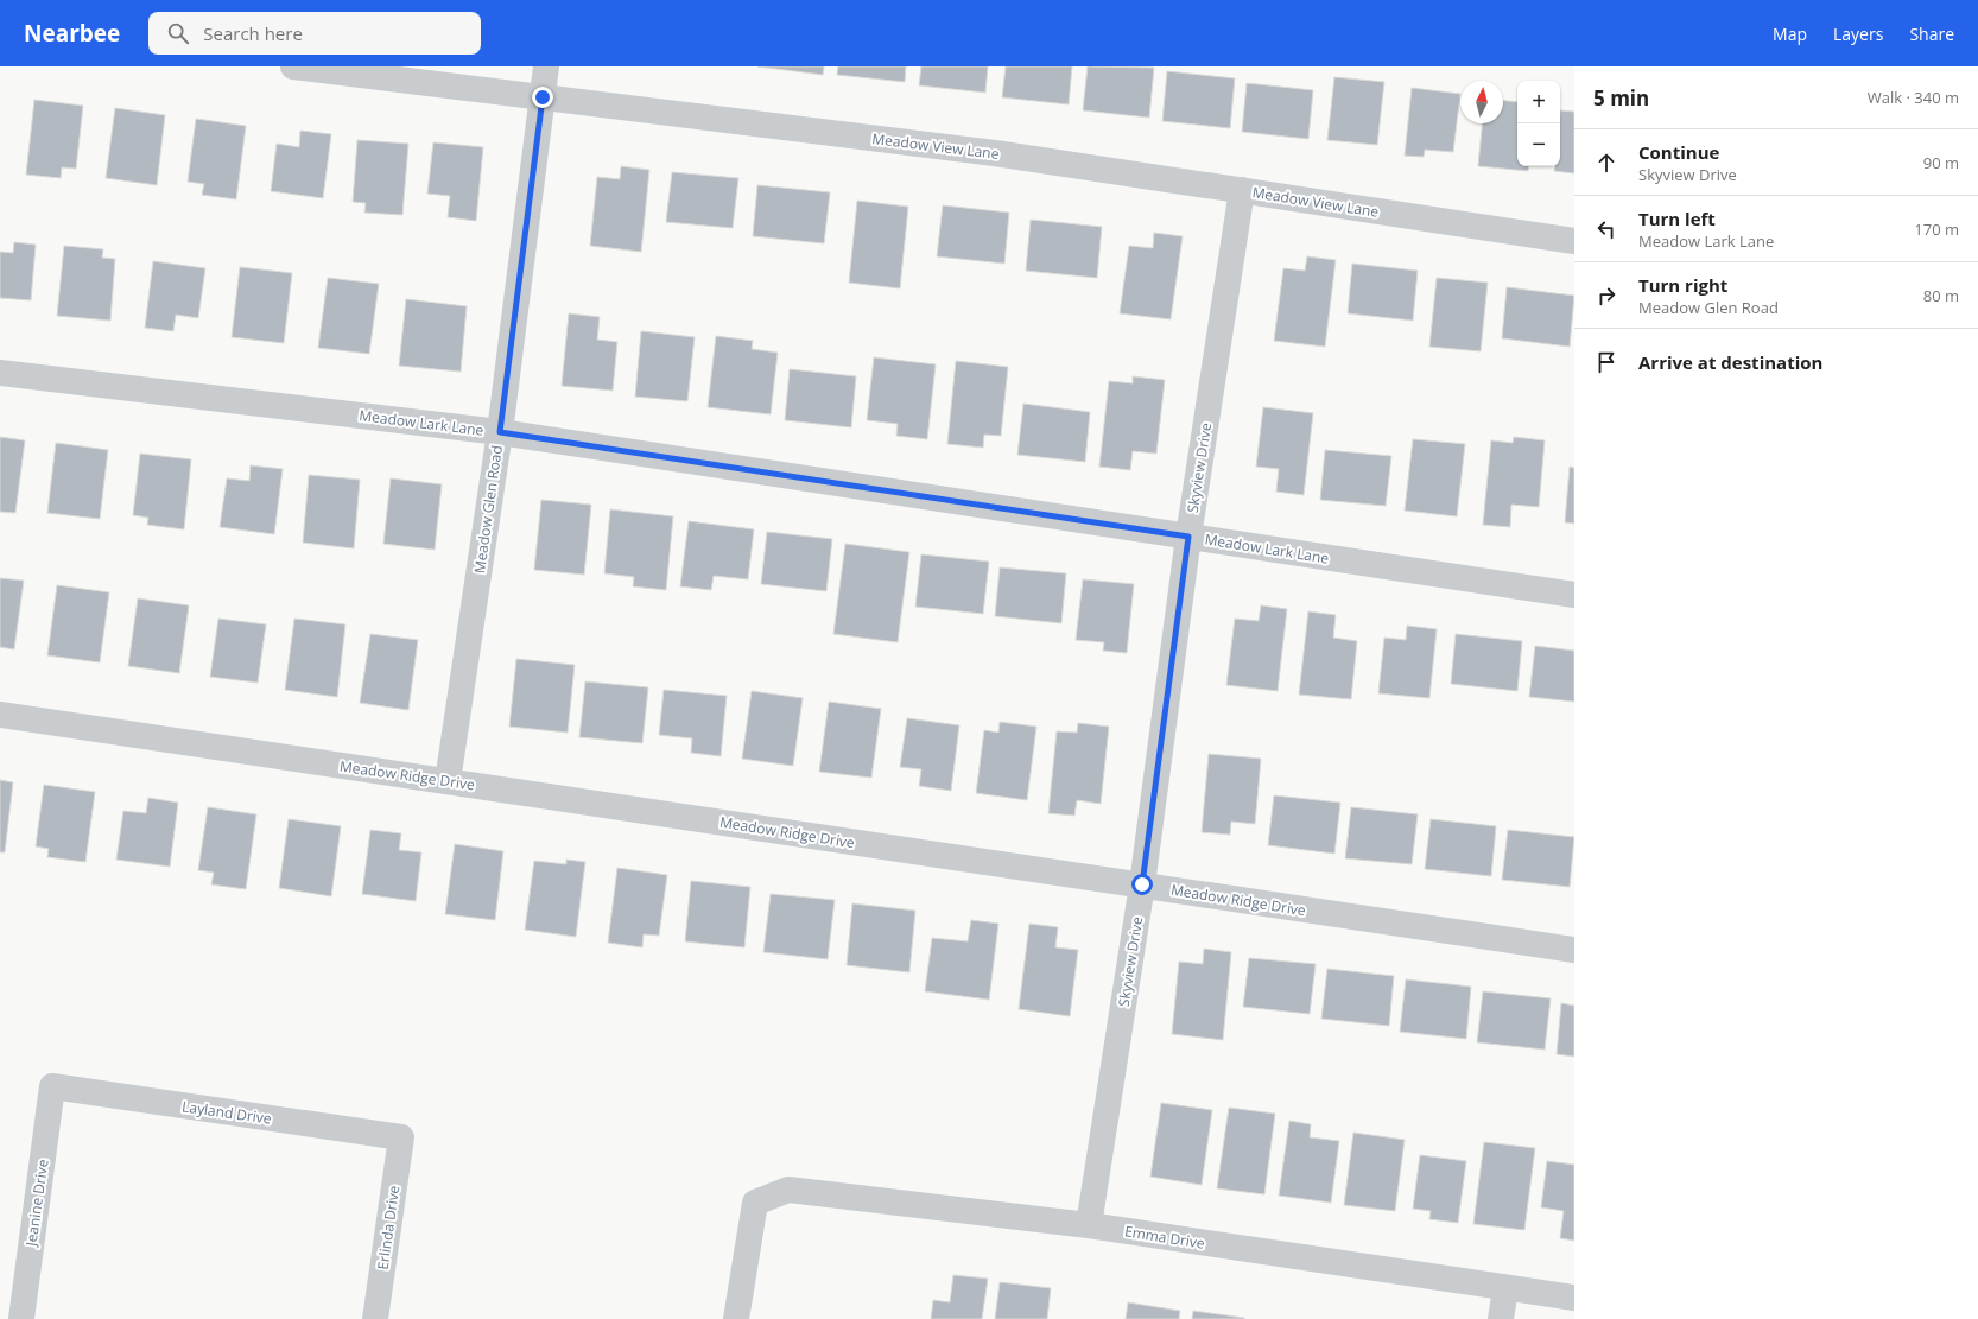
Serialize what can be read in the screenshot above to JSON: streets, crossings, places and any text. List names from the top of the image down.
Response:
{
  "streets": {
    "street": [
      "Meadow View Lane",
      "Meadow Lark Lane",
      "Skyview Drive",
      "Meadow Glen Road",
      "Meadow Ridge Drive",
      "Layland Drive",
      "Jeanine Drive",
      "Erlinda Drive",
      "Emma Drive"
    ]
  },
  "crossings": [
    ["Meadow View Lane", "Skyview Drive"],
    ["Meadow View Lane", "Meadow Glen Road"],
    ["Meadow Lark Lane", "Skyview Drive"],
    ["Meadow Lark Lane", "Meadow Glen Road"],
    ["Skyview Drive", "Meadow Ridge Drive"],
    ["Skyview Drive", "Emma Drive"],
    ["Meadow Glen Road", "Meadow Ridge Drive"],
    ["Layland Drive", "Jeanine Drive"],
    ["Layland Drive", "Erlinda Drive"]
  ],
  "north": "top",
  "page": {
    "header": "Nearbee",
    "search": "Search here",
    "nav": ["Map", "Layers", "Share"],
    "heading": ["5 min", "Walk · 340 m"],
    "map_buttons": ["+", "−"],
    "list": [
      ["Continue", "Skyview Drive", "90 m"],
      ["Turn left", "Meadow Lark Lane", "170 m"],
      ["Turn right", "Meadow Glen Road", "80 m"],
      "Arrive at destination"
    ]
  }
}
